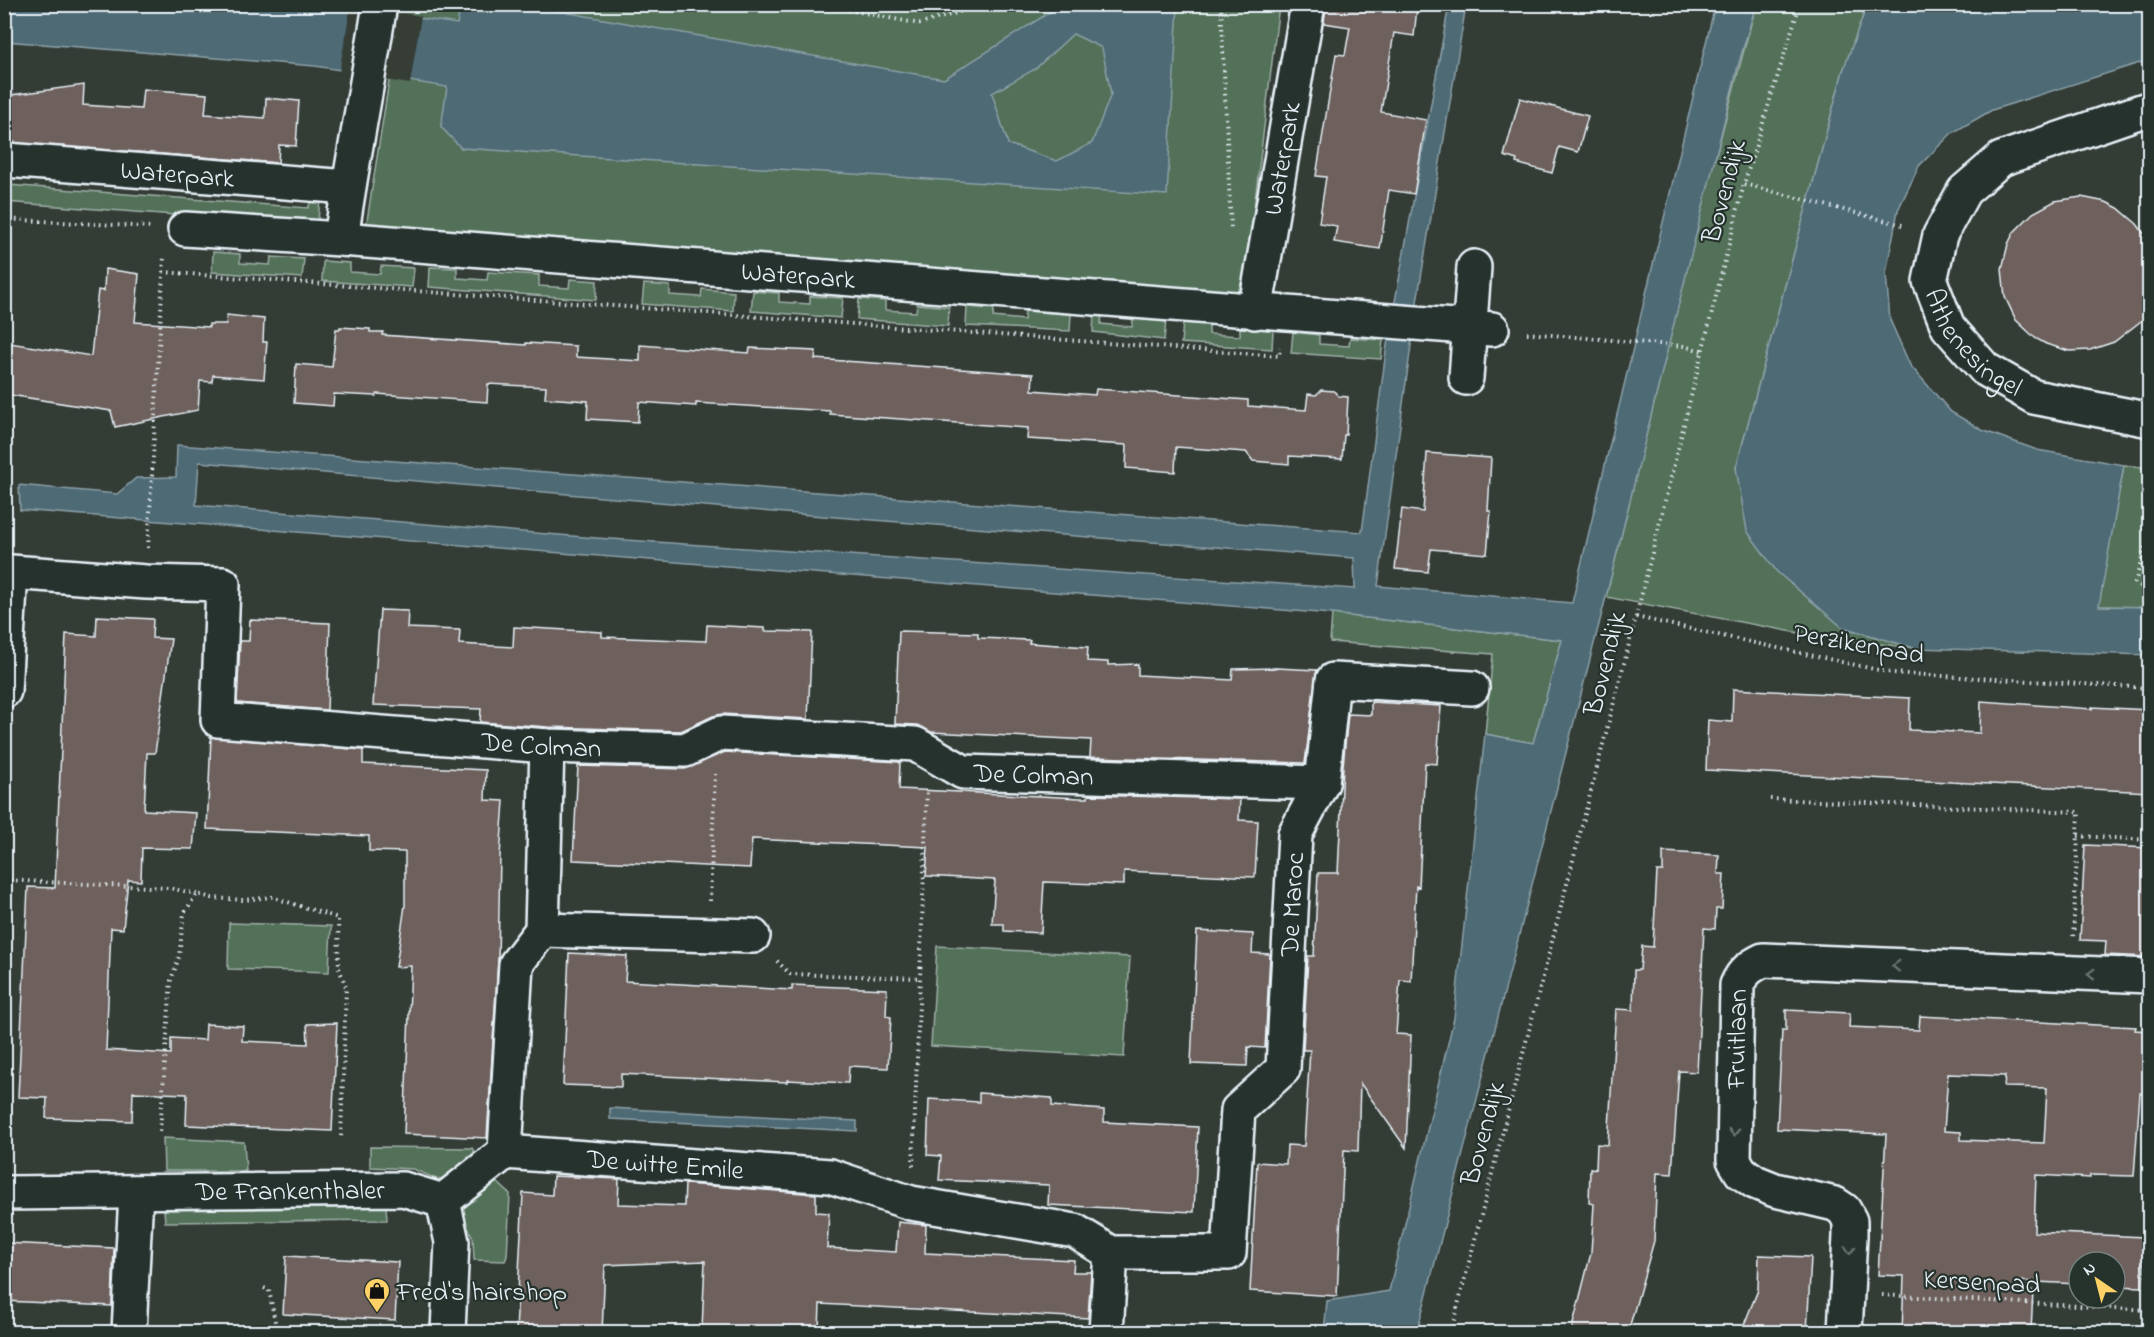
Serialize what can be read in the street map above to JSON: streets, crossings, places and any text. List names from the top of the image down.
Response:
{
  "streets": {
    "street": [
      "Waterpark",
      "Athenesingel",
      "De Colman",
      "De Maroc",
      "Fruitlaan",
      "De witte Emile",
      "De Frankenthaler"
    ],
    "path": ["Bovendijk", "Perzikenpad", "Kersenpad"]
  },
  "crossings": [
    ["Bovendijk", "Perzikenpad"],
    ["De Colman", "De Maroc"],
    ["De Maroc", "De witte Emile"],
    ["Fruitlaan", "Kersenpad"]
  ],
  "places": {
    "shop": ["Fred's hairshop"]
  },
  "north": "top left"
}
